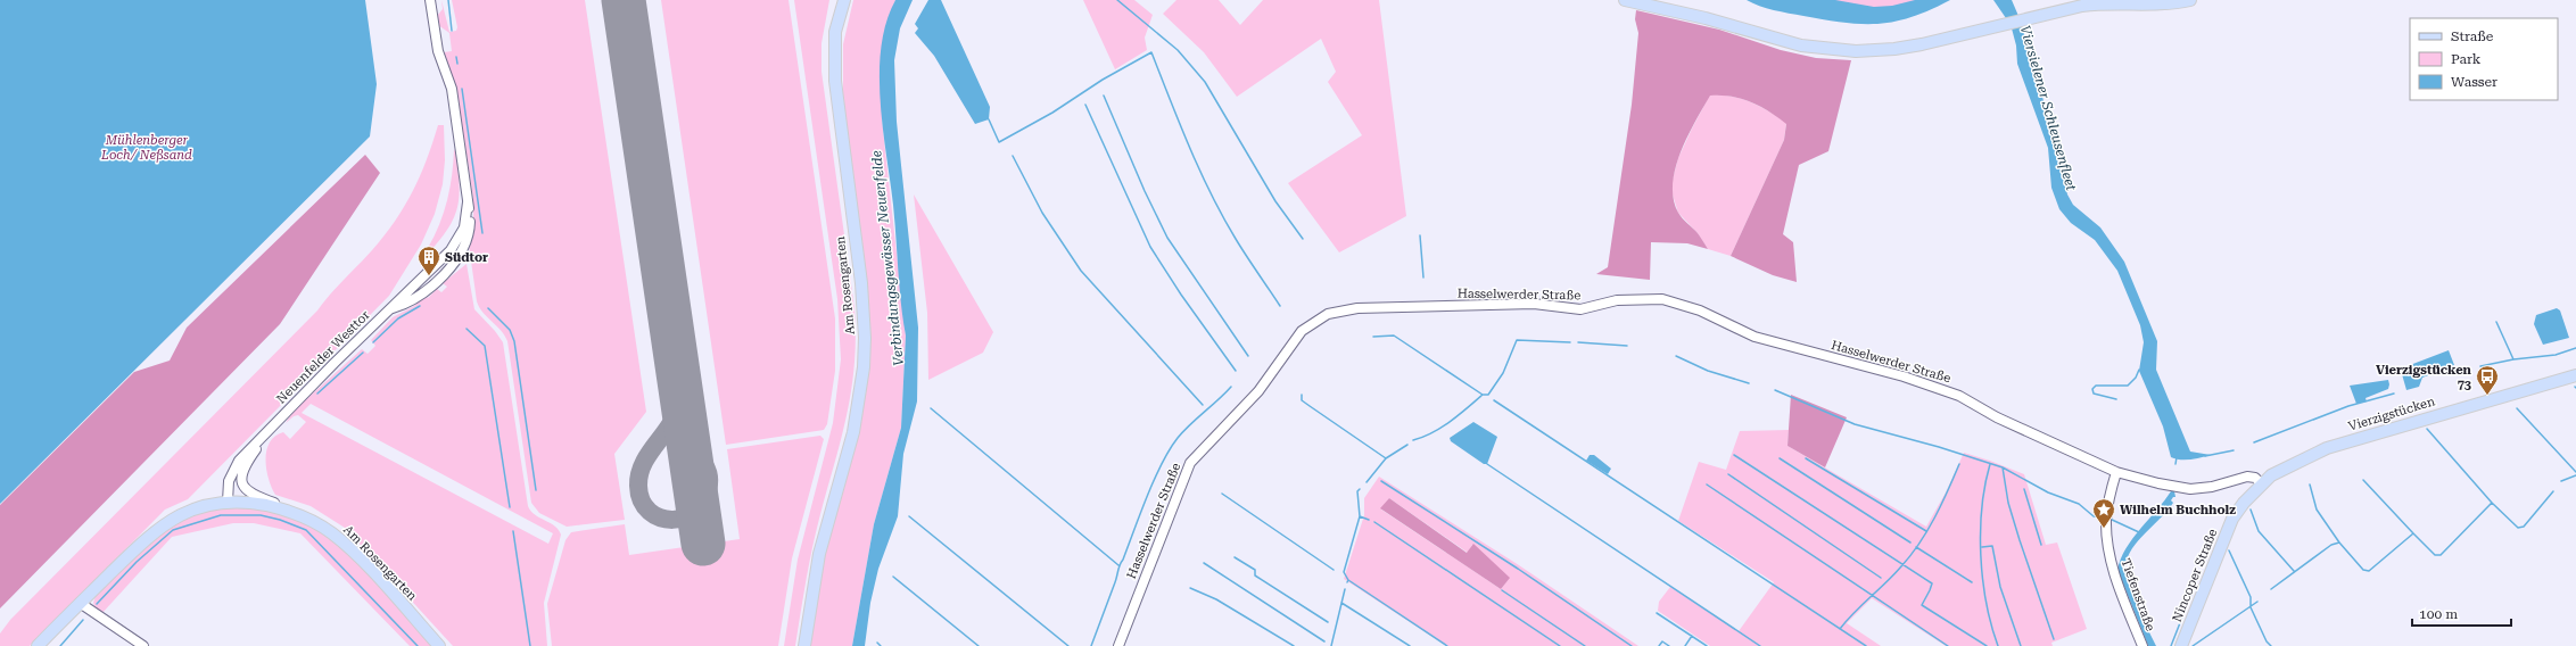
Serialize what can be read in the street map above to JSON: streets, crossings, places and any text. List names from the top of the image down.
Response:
{
  "streets": {
    "main road": ["Am Rosengarten", "Vierzigstücken", "Nincoper Straße"],
    "street": ["Hasselwerder Straße", "Neuenfelder Westtor", "Tiefenstraße"]
  },
  "crossings": [
    ["Am Rosengarten", "Neuenfelder Westtor"],
    ["Hasselwerder Straße", "Nincoper Straße"],
    ["Hasselwerder Straße", "Tiefenstraße"],
    ["Vierzigstücken", "Nincoper Straße"]
  ],
  "water": ["Viersielener Schleusenfleet", "Verbindungsgewässer Neuenfelde"],
  "parks": ["Mühlenberger Loch/ Neßsand"],
  "places": {
    "building": ["Südtor"],
    "bus stop": ["Vierzigstücken 73"],
    "place": ["Wilhelm Buchholz"]
  },
  "legend": ["Straße", "Park", "Wasser"],
  "scale_bar": "100 m"
}
